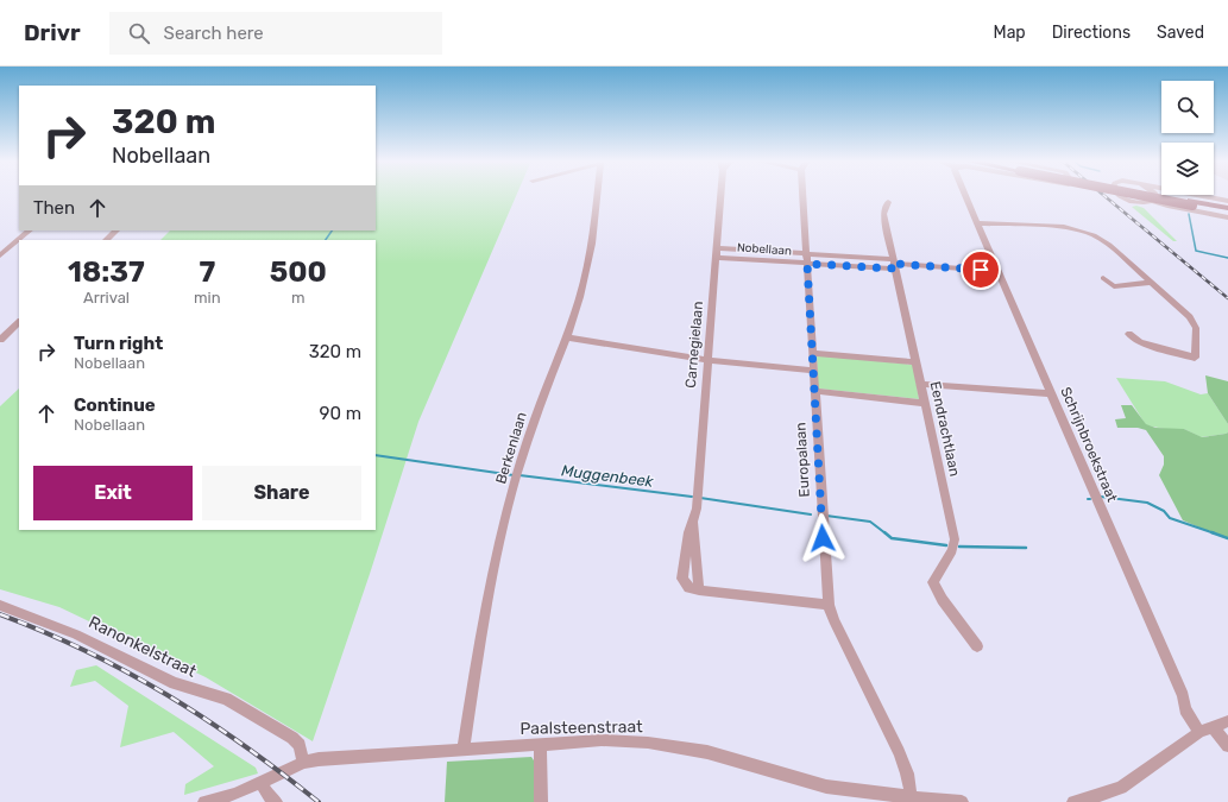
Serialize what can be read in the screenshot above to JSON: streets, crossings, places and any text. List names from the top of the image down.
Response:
{
  "streets": {
    "street": [
      "Nobellaan",
      "Carnegielaan",
      "Eendrachtlaan",
      "Schrijnbroekstraat",
      "Berkenlaan",
      "Europalaan",
      "Ranonkelstraat",
      "Paalsteenstraat"
    ]
  },
  "crossings": [
    ["Nobellaan", "Carnegielaan"],
    ["Nobellaan", "Eendrachtlaan"],
    ["Nobellaan", "Schrijnbroekstraat"],
    ["Nobellaan", "Europalaan"],
    ["Carnegielaan", "Europalaan"],
    ["Berkenlaan", "Paalsteenstraat"],
    ["Europalaan", "Paalsteenstraat"],
    ["Ranonkelstraat", "Paalsteenstraat"]
  ],
  "water": ["Muggenbeek"],
  "page": {
    "header": "Drivr",
    "search": "Search here",
    "nav": ["Map", "Directions", "Saved"],
    "turn": ["320 m", "Nobellaan"],
    "then": "Then",
    "eta": [
      "18:37",
      "Arrival",
      "7",
      "min",
      "500",
      "m"
    ],
    "list": [
      {
        "name": "Turn right",
        "note": "Nobellaan",
        "value": "320 m"
      },
      {
        "name": "Continue",
        "note": "Nobellaan",
        "value": "90 m"
      }
    ],
    "buttons": ["Exit", "Share"]
  }
}
